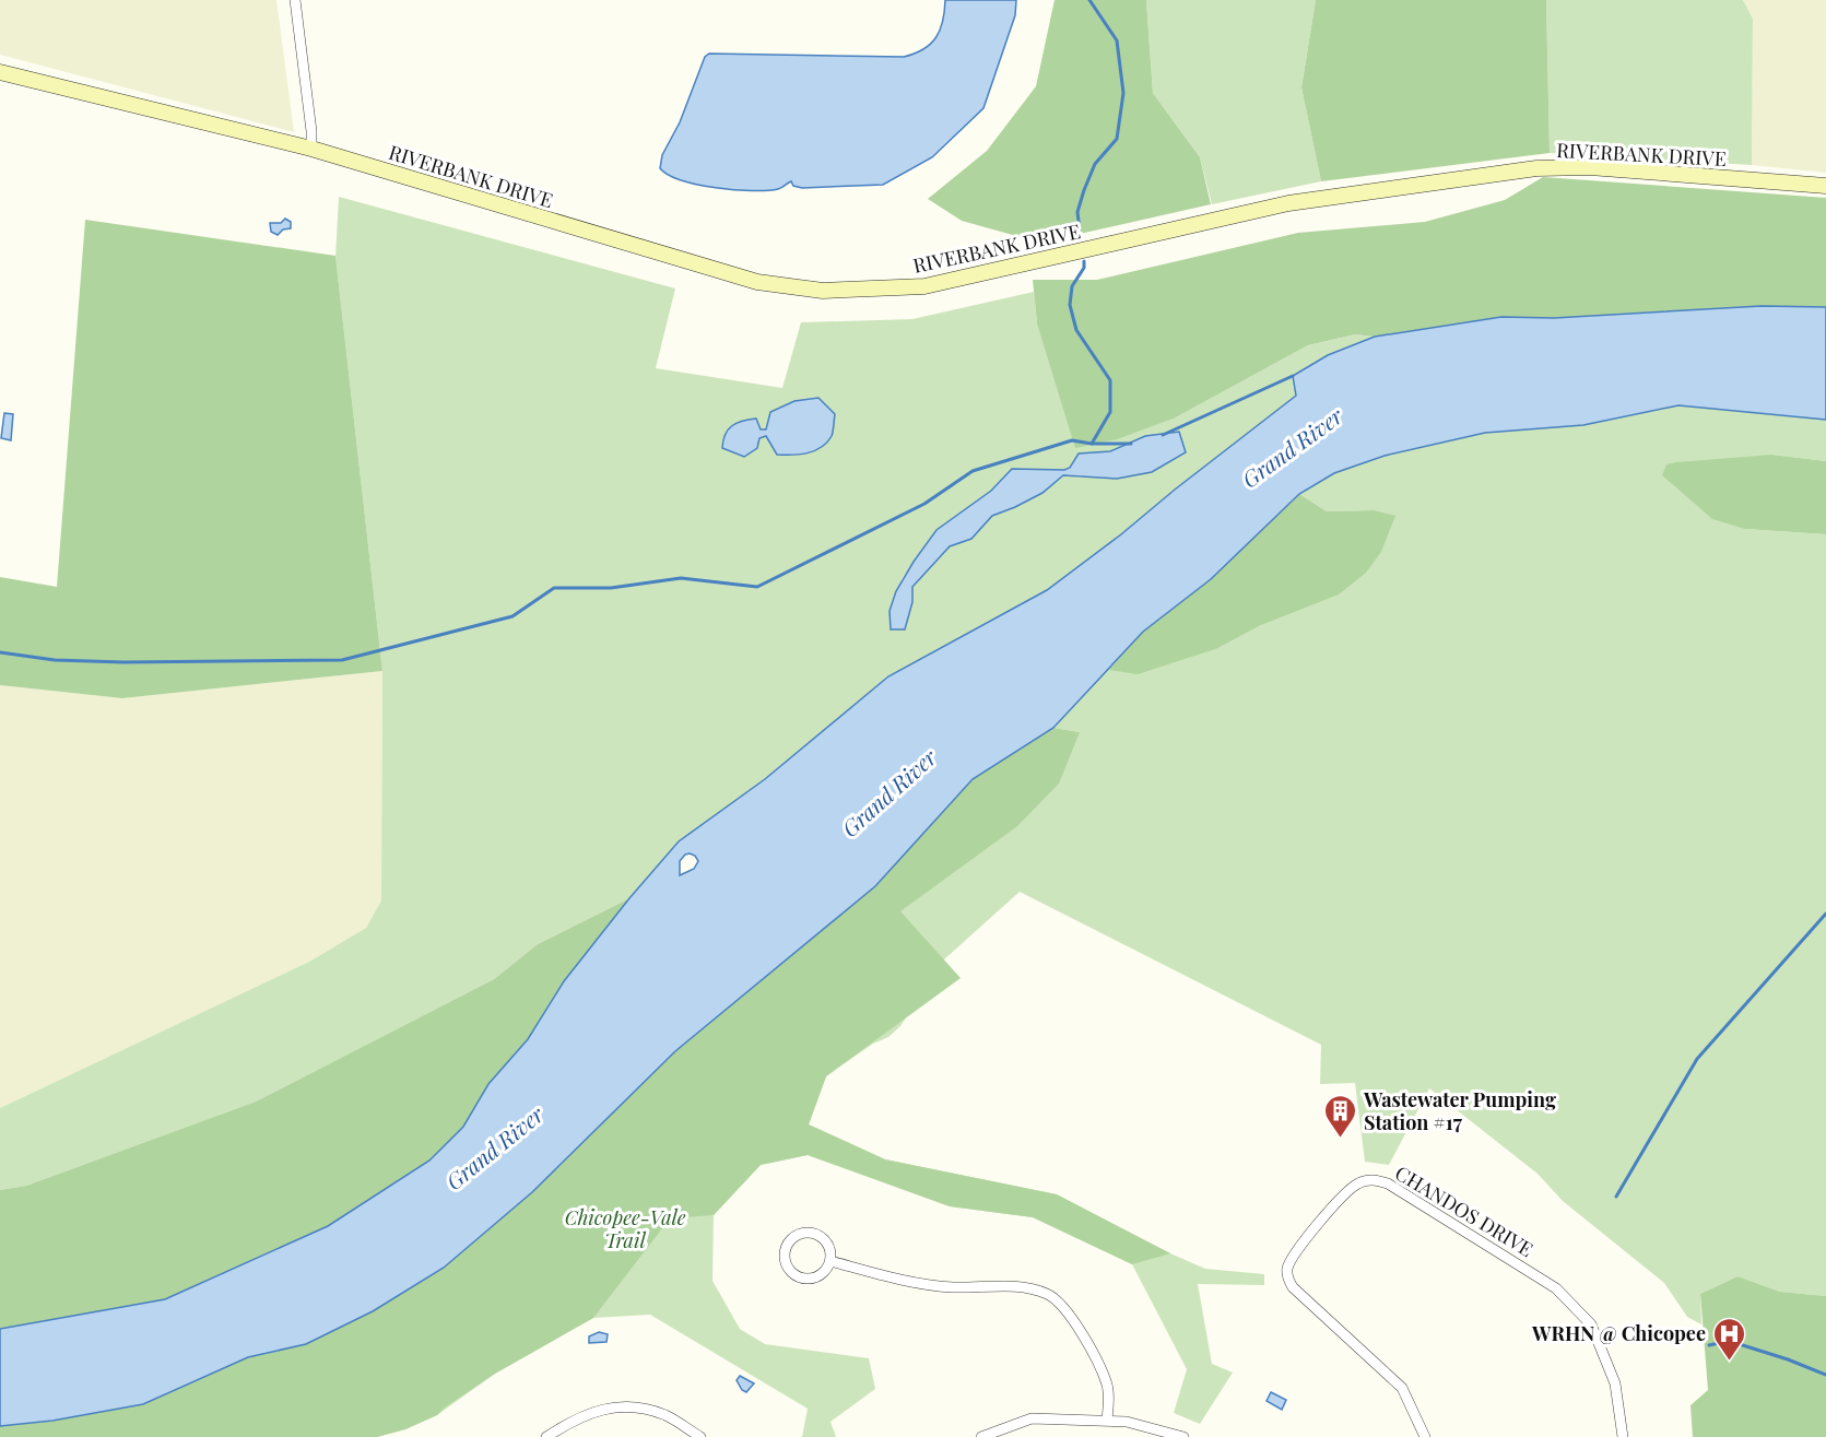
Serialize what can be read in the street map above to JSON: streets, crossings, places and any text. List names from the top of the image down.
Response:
{
  "streets": {
    "street": ["RIVERBANK DRIVE", "CHANDOS DRIVE"]
  },
  "water": ["Grand River"],
  "parks": ["Chicopee-Vale Trail"],
  "places": {
    "building": ["Wastewater Pumping Station #17"],
    "hospital": ["WRHN @ Chicopee"]
  }
}
